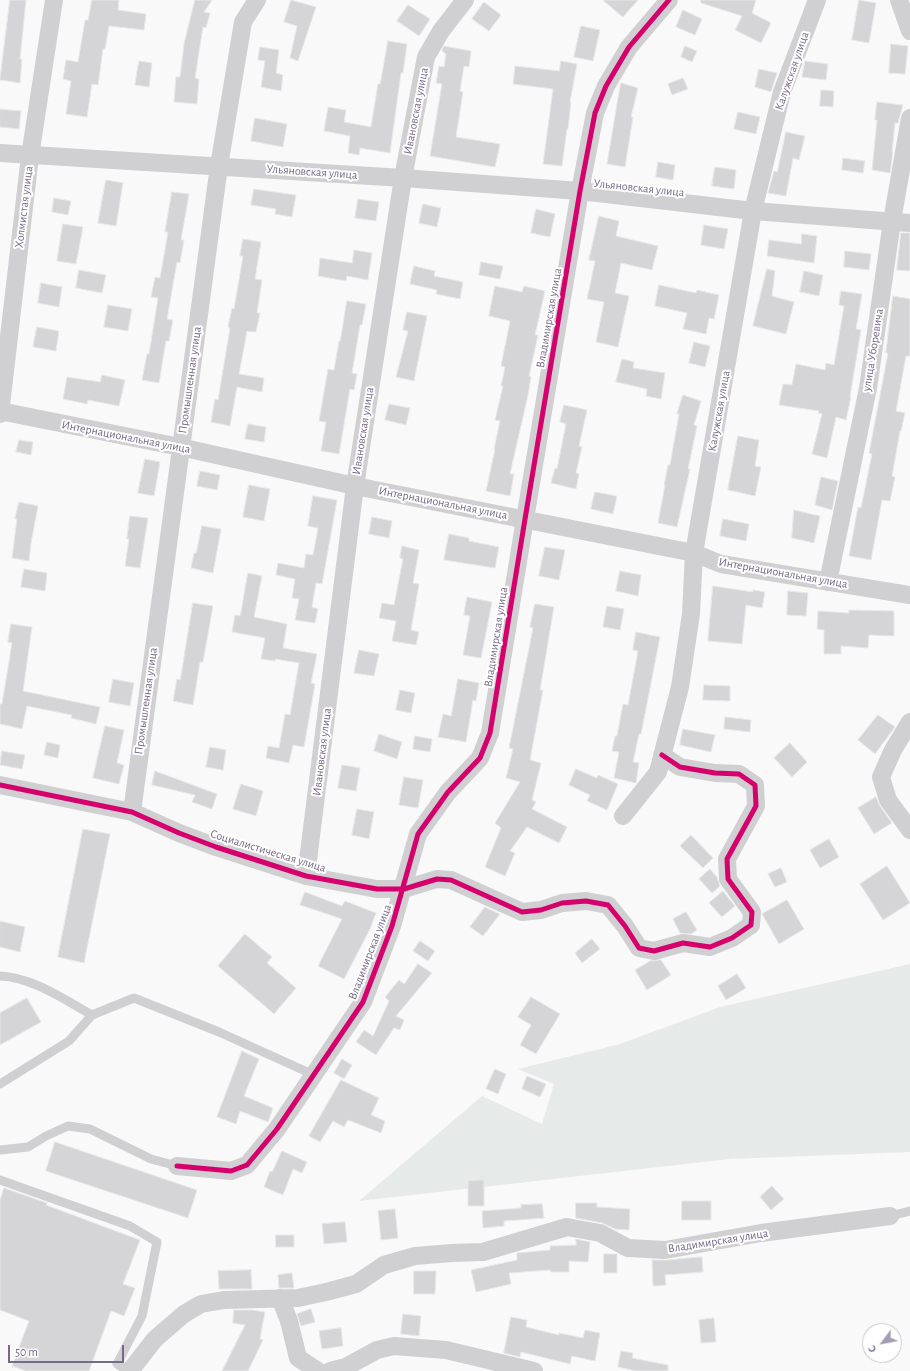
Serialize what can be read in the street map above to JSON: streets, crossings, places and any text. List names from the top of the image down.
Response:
{
  "streets": {
    "street": [
      "Калужская улица",
      "Ивановская улица",
      "Ульяновская улица",
      "Холмистая улица",
      "Владимирская улица",
      "улица Уборевича",
      "Промышленная улица",
      "Интернациональная улица",
      "Социалистическая улица"
    ]
  },
  "crossings": [
    ["Калужская улица", "Ульяновская улица"],
    ["Калужская улица", "Интернациональная улица"],
    ["Калужская улица", "Социалистическая улица"],
    ["Ивановская улица", "Ульяновская улица"],
    ["Ивановская улица", "Интернациональная улица"],
    ["Ивановская улица", "Социалистическая улица"],
    ["Ульяновская улица", "Холмистая улица"],
    ["Ульяновская улица", "Владимирская улица"],
    ["Ульяновская улица", "улица Уборевича"],
    ["Ульяновская улица", "Промышленная улица"],
    ["Холмистая улица", "Интернациональная улица"],
    ["Владимирская улица", "Интернациональная улица"],
    ["Владимирская улица", "Социалистическая улица"],
    ["улица Уборевича", "Интернациональная улица"],
    ["Промышленная улица", "Интернациональная улица"],
    ["Промышленная улица", "Социалистическая улица"]
  ],
  "scale_bar": "50 m",
  "north": "bottom left"
}
